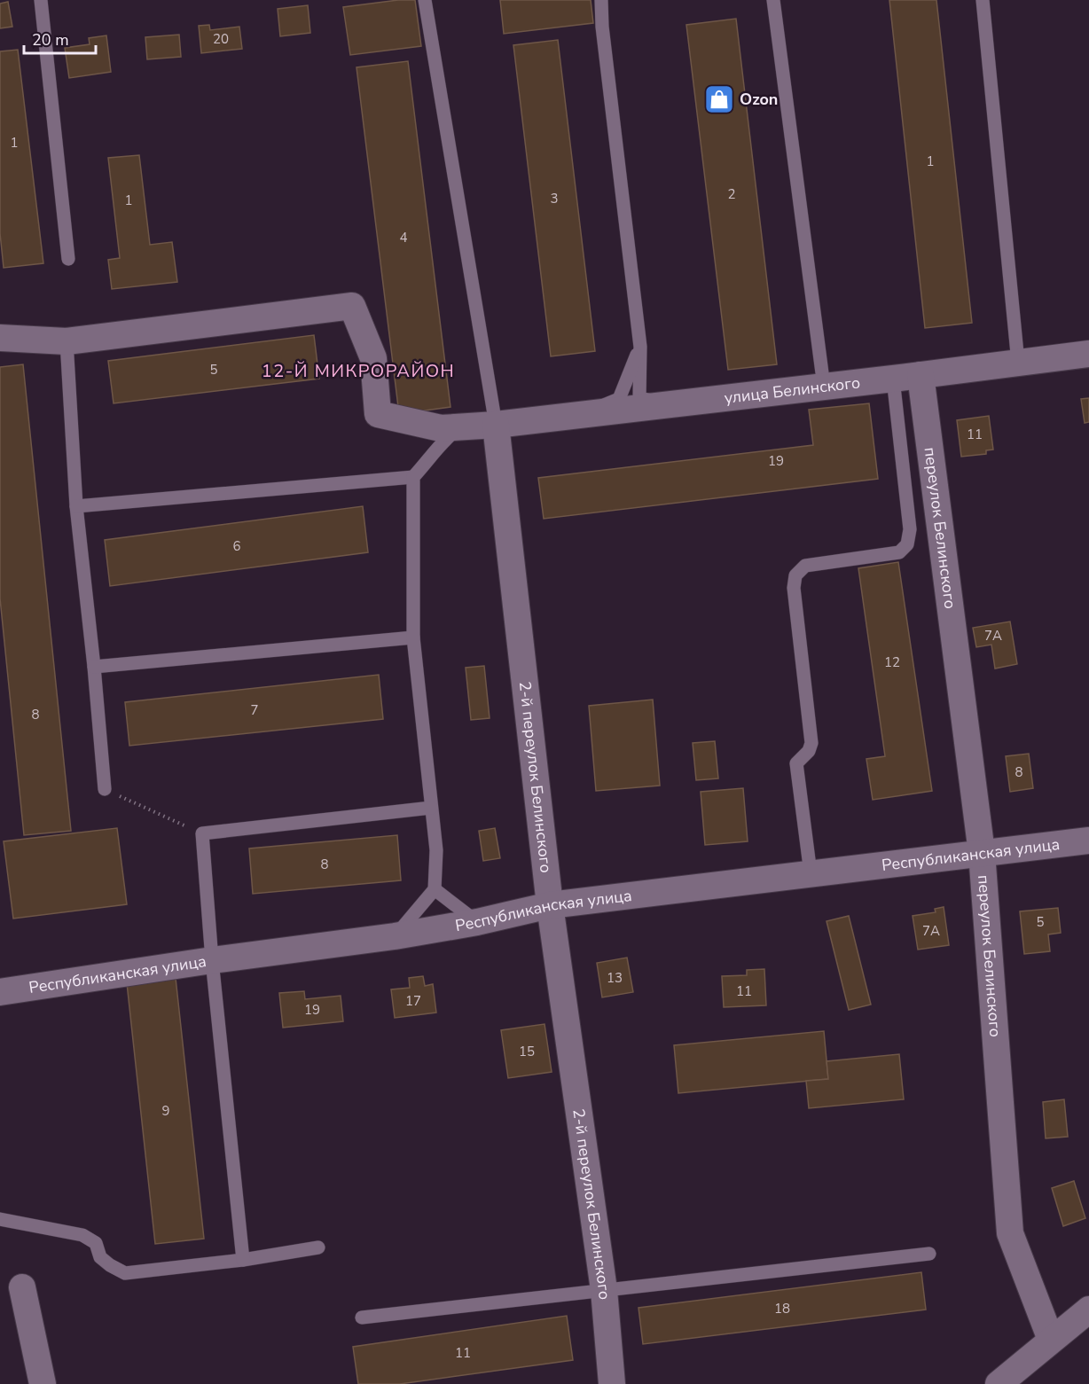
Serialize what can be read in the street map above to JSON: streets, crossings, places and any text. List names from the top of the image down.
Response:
{
  "streets": {
    "street": [
      "улица Белинского",
      "переулок Белинского",
      "2-й переулок Белинского",
      "Республиканская улица"
    ]
  },
  "crossings": [
    ["улица Белинского", "переулок Белинского"],
    ["улица Белинского", "2-й переулок Белинского"],
    ["переулок Белинского", "Республиканская улица"],
    ["2-й переулок Белинского", "Республиканская улица"]
  ],
  "districts": ["12-Й МИКРОРАЙОН"],
  "places": {
    "shop": ["Ozon"]
  },
  "house_numbers": [
    "20",
    "1",
    "1",
    "2",
    "3",
    "1",
    "4",
    "5",
    "11",
    "19",
    "6",
    "7А",
    "12",
    "7",
    "8",
    "8",
    "8",
    "5",
    "7А",
    "13",
    "11",
    "17",
    "19",
    "15",
    "9",
    "18",
    "11"
  ],
  "scale_bar": "20 m"
}
